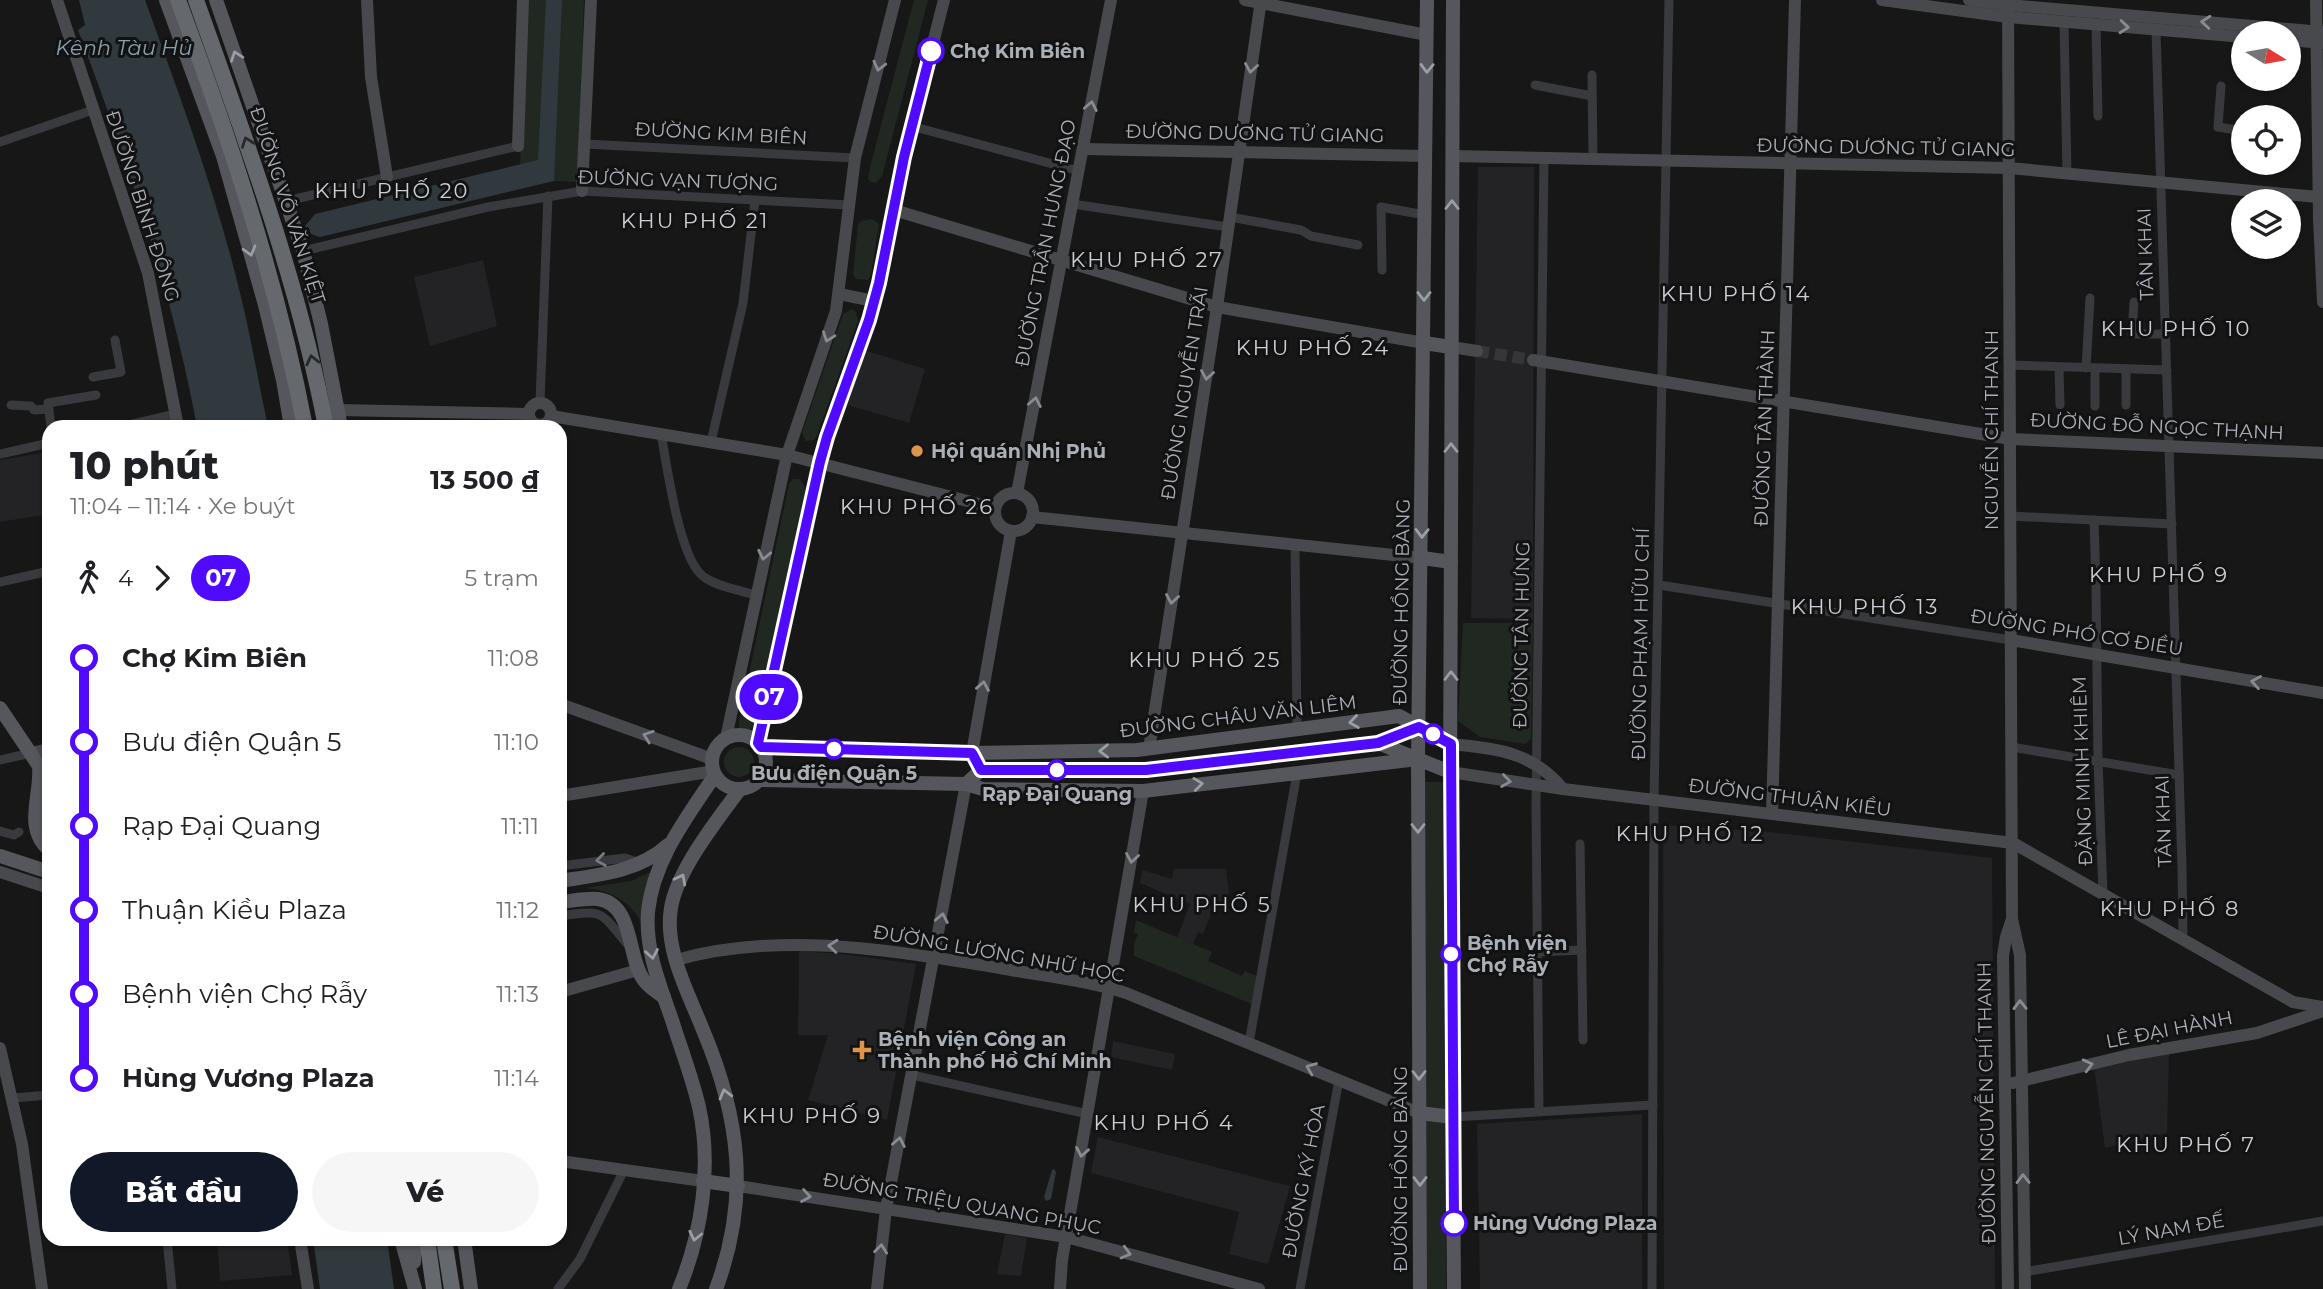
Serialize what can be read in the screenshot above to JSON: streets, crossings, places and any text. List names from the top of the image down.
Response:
{
  "streets": {
    "highway": ["ĐƯỜNG VÕ VĂN KIỆT"],
    "main road": ["ĐƯỜNG HỒNG BÀNG", "ĐƯỜNG CHÂU VĂN LIÊM"],
    "street": [
      "ĐƯỜNG KIM BIÊN",
      "ĐƯỜNG DƯƠNG TỬ GIANG",
      "ĐƯỜNG VẠN TƯỢNG",
      "ĐƯỜNG BÌNH ĐÔNG",
      "ĐƯỜNG TRẦN HƯNG ĐẠO",
      "TÂN KHAI",
      "ĐƯỜNG NGUYỄN TRÃI",
      "ĐƯỜNG ĐỖ NGỌC THẠNH",
      "ĐƯỜNG TÂN THÀNH",
      "NGUYỄN CHÍ THANH",
      "ĐƯỜNG PHÓ CƠ ĐIỀU",
      "ĐƯỜNG TÂN HƯNG",
      "ĐƯỜNG PHẠM HỮU CHÍ",
      "ĐẶNG MINH KHIÊM",
      "ĐƯỜNG THUẬN KIỀU",
      "ĐƯỜNG LƯƠNG NHỮ HỌC",
      "LÊ ĐẠI HÀNH",
      "ĐƯỜNG NGUYỄN CHÍ THANH",
      "ĐƯỜNG KÝ HÒA",
      "ĐƯỜNG TRIỆU QUANG PHỤC",
      "LÝ NAM ĐẾ"
    ]
  },
  "crossings": [
    ["ĐƯỜNG DƯƠNG TỬ GIANG", "ĐƯỜNG TRẦN HƯNG ĐẠO"],
    ["ĐƯỜNG DƯƠNG TỬ GIANG", "TÂN KHAI"],
    ["ĐƯỜNG DƯƠNG TỬ GIANG", "ĐƯỜNG NGUYỄN TRÃI"],
    ["ĐƯỜNG DƯƠNG TỬ GIANG", "ĐƯỜNG TÂN THÀNH"],
    ["ĐƯỜNG DƯƠNG TỬ GIANG", "NGUYỄN CHÍ THANH"],
    ["ĐƯỜNG DƯƠNG TỬ GIANG", "ĐƯỜNG HỒNG BÀNG"],
    ["ĐƯỜNG DƯƠNG TỬ GIANG", "ĐƯỜNG TÂN HƯNG"],
    ["ĐƯỜNG DƯƠNG TỬ GIANG", "ĐƯỜNG PHẠM HỮU CHÍ"],
    ["ĐƯỜNG VẠN TƯỢNG", "ĐƯỜNG VÕ VĂN KIỆT"],
    ["TÂN KHAI", "ĐƯỜNG ĐỖ NGỌC THẠNH"],
    ["TÂN KHAI", "ĐƯỜNG PHÓ CƠ ĐIỀU"],
    ["ĐƯỜNG NGUYỄN TRÃI", "ĐƯỜNG CHÂU VĂN LIÊM"],
    ["ĐƯỜNG ĐỖ NGỌC THẠNH", "ĐƯỜNG TÂN THÀNH"],
    ["ĐƯỜNG ĐỖ NGỌC THẠNH", "NGUYỄN CHÍ THANH"],
    ["ĐƯỜNG ĐỖ NGỌC THẠNH", "ĐƯỜNG TÂN HƯNG"],
    ["ĐƯỜNG ĐỖ NGỌC THẠNH", "ĐƯỜNG PHẠM HỮU CHÍ"],
    ["ĐƯỜNG TÂN THÀNH", "ĐƯỜNG PHÓ CƠ ĐIỀU"],
    ["ĐƯỜNG TÂN THÀNH", "ĐƯỜNG THUẬN KIỀU"],
    ["NGUYỄN CHÍ THANH", "ĐƯỜNG PHÓ CƠ ĐIỀU"],
    ["NGUYỄN CHÍ THANH", "ĐƯỜNG THUẬN KIỀU"],
    ["NGUYỄN CHÍ THANH", "ĐƯỜNG NGUYỄN CHÍ THANH"],
    ["ĐƯỜNG HỒNG BÀNG", "ĐƯỜNG CHÂU VĂN LIÊM"],
    ["ĐƯỜNG HỒNG BÀNG", "ĐƯỜNG LƯƠNG NHỮ HỌC"],
    ["ĐƯỜNG PHÓ CƠ ĐIỀU", "ĐƯỜNG PHẠM HỮU CHÍ"],
    ["ĐƯỜNG PHÓ CƠ ĐIỀU", "ĐẶNG MINH KHIÊM"],
    ["ĐƯỜNG TÂN HƯNG", "ĐƯỜNG THUẬN KIỀU"],
    ["ĐƯỜNG PHẠM HỮU CHÍ", "ĐƯỜNG THUẬN KIỀU"],
    ["ĐƯỜNG CHÂU VĂN LIÊM", "ĐƯỜNG THUẬN KIỀU"],
    ["ĐƯỜNG THUẬN KIỀU", "ĐƯỜNG NGUYỄN CHÍ THANH"],
    ["ĐƯỜNG LƯƠNG NHỮ HỌC", "ĐƯỜNG KÝ HÒA"],
    ["LÊ ĐẠI HÀNH", "ĐƯỜNG NGUYỄN CHÍ THANH"]
  ],
  "one_way": [
    "ĐƯỜNG TRẦN HƯNG ĐẠO",
    "ĐƯỜNG NGUYỄN TRÃI",
    "ĐƯỜNG LƯƠNG NHỮ HỌC",
    "LÊ ĐẠI HÀNH",
    "ĐƯỜNG TRIỆU QUANG PHỤC"
  ],
  "districts": [
    "KHU PHỐ 20",
    "KHU PHỐ 21",
    "KHU PHỐ 27",
    "KHU PHỐ 14",
    "KHU PHỐ 10",
    "KHU PHỐ 24",
    "KHU PHỐ 26",
    "KHU PHỐ 9",
    "KHU PHỐ 13",
    "KHU PHỐ 25",
    "KHU PHỐ 12",
    "KHU PHỐ 5",
    "KHU PHỐ 8",
    "KHU PHỐ 9",
    "KHU PHỐ 4",
    "KHU PHỐ 7"
  ],
  "water": ["Kênh Tàu Hủ"],
  "places": {
    "other": [
      "Chợ Kim Biên",
      "Hội quán Nhị Phủ",
      "Bưu điện Quận 5",
      "Rạp Đại Quang",
      "Bệnh viện Chợ Rẫy",
      "Hùng Vương Plaza"
    ],
    "health": ["Bệnh viện Công an Thành phố Hồ Chí Minh"]
  },
  "lines": ["bus line 07"],
  "north": "right",
  "page": {
    "on_map": "07",
    "heading": ["10 phút", "11:04 – 11:14 · Xe buýt", "13 500 ₫"],
    "legs": ["4", "07", "5 trạm"],
    "list": [
      {
        "name": "Chợ Kim Biên",
        "value": "11:08"
      },
      {
        "name": "Bưu điện Quận 5",
        "value": "11:10"
      },
      {
        "name": "Rạp Đại Quang",
        "value": "11:11"
      },
      {
        "name": "Thuận Kiều Plaza",
        "value": "11:12"
      },
      {
        "name": "Bệnh viện Chợ Rẫy",
        "value": "11:13"
      },
      {
        "name": "Hùng Vương Plaza",
        "value": "11:14"
      }
    ],
    "buttons": ["Bắt đầu", "Vé"]
  }
}
